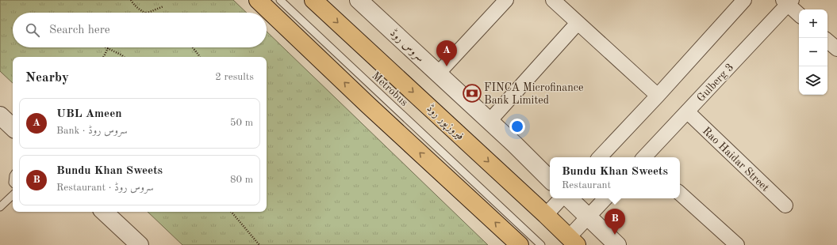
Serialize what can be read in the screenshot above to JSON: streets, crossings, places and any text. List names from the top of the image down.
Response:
{
  "streets": {
    "main road": ["فیروزپور روڈ"],
    "street": ["سروس روڈ", "Gulberg 3", "Rao Haidar Street"],
    "lane": ["Metrobus"]
  },
  "crossings": [
    ["Gulberg 3", "Rao Haidar Street"]
  ],
  "places": {
    "bank": ["FINCA Microfinance Bank Limited"]
  },
  "page": {
    "map_buttons": ["+", "−"],
    "search": "Search here",
    "pins": ["A", "B"],
    "heading": ["Nearby", "2 results"],
    "list": [
      {
        "mark": "A",
        "name": "UBL Ameen",
        "note": "Bank · سروس روڈ",
        "value": "50 m"
      },
      {
        "mark": "B",
        "name": "Bundu Khan Sweets",
        "note": "Restaurant · سروس روڈ",
        "value": "80 m"
      }
    ],
    "popup": ["Bundu Khan Sweets", "Restaurant"]
  }
}
